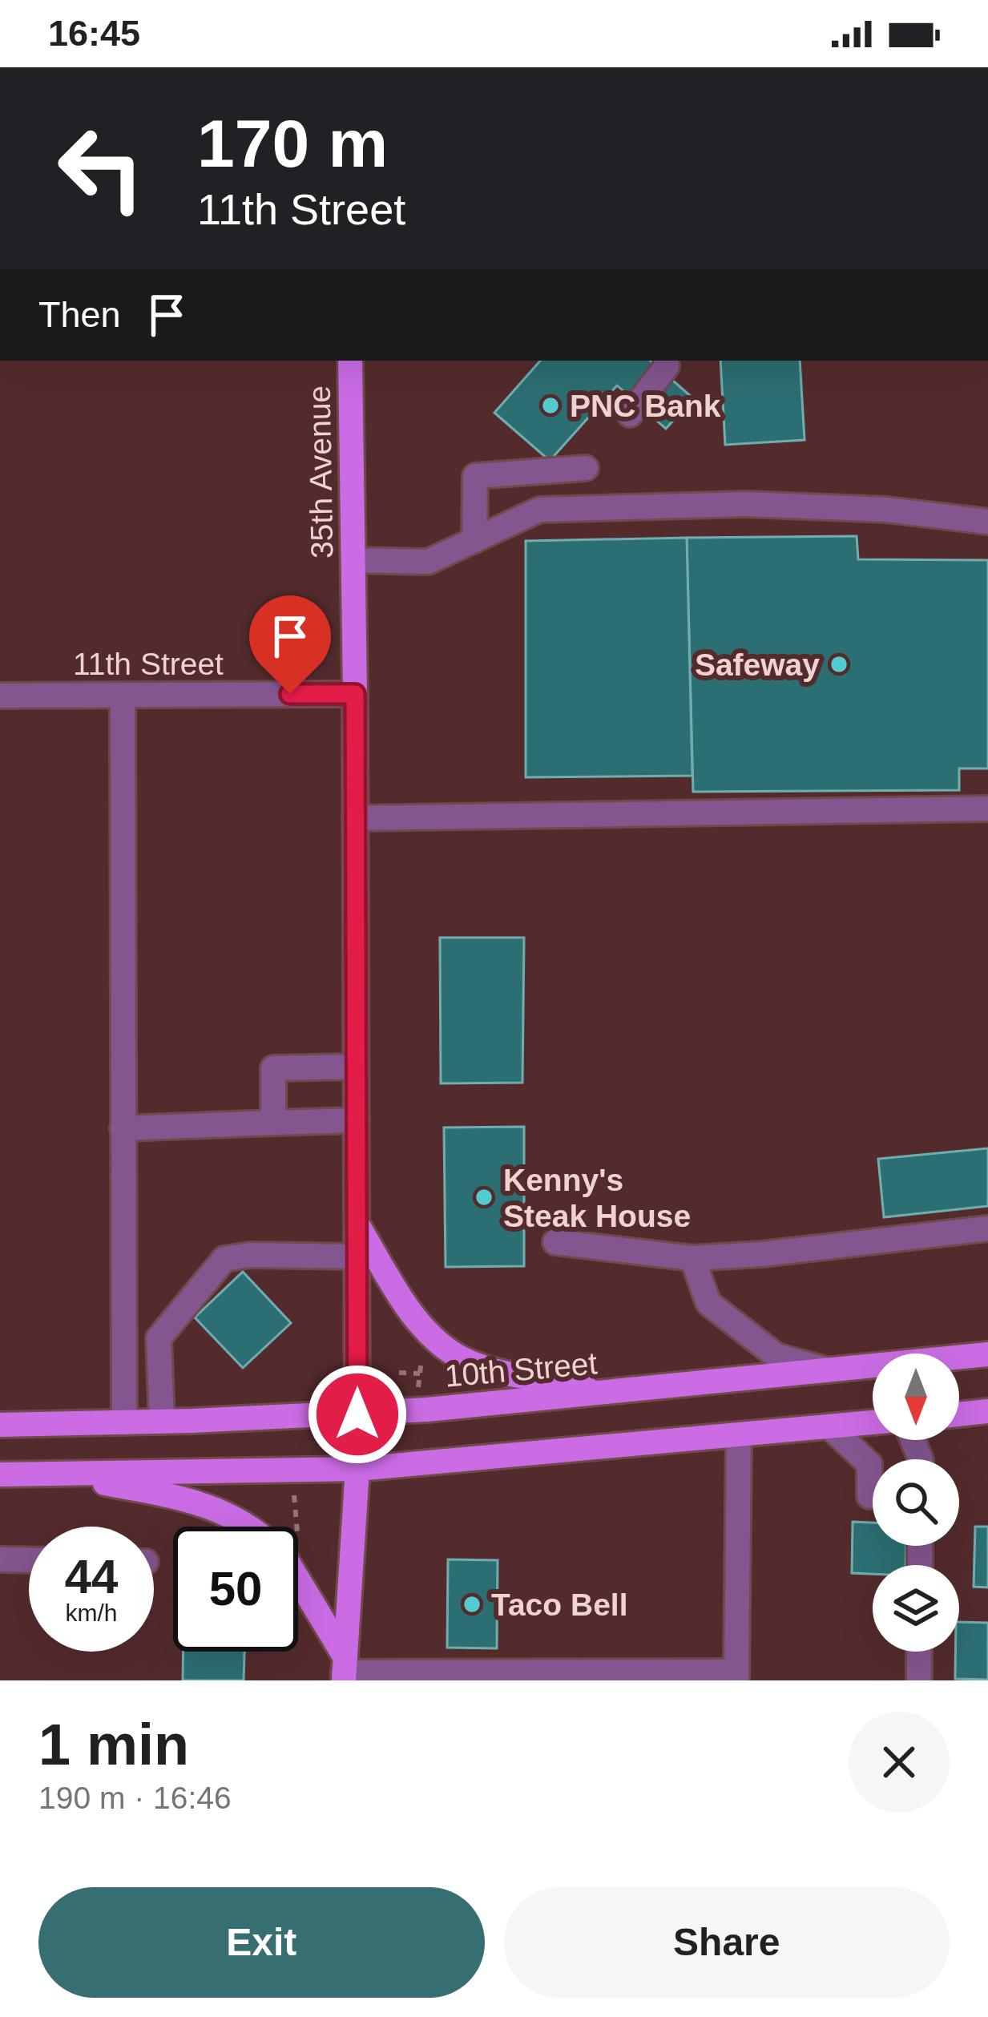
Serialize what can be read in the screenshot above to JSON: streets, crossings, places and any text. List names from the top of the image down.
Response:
{
  "streets": {
    "main road": ["35th Avenue", "10th Street"],
    "street": ["11th Street"]
  },
  "crossings": [
    ["35th Avenue", "11th Street"],
    ["35th Avenue", "10th Street"]
  ],
  "places": [
    "PNC Bank",
    "Safeway",
    "Kenny's Steak House",
    "Taco Bell"
  ],
  "north": "bottom",
  "page": {
    "status": "16:45",
    "turn": ["170 m", "11th Street"],
    "then": "Then",
    "speed": "44 km/h",
    "limit": "50",
    "heading": ["1 min", "190 m · 16:46"],
    "buttons": ["Exit", "Share"]
  }
}
